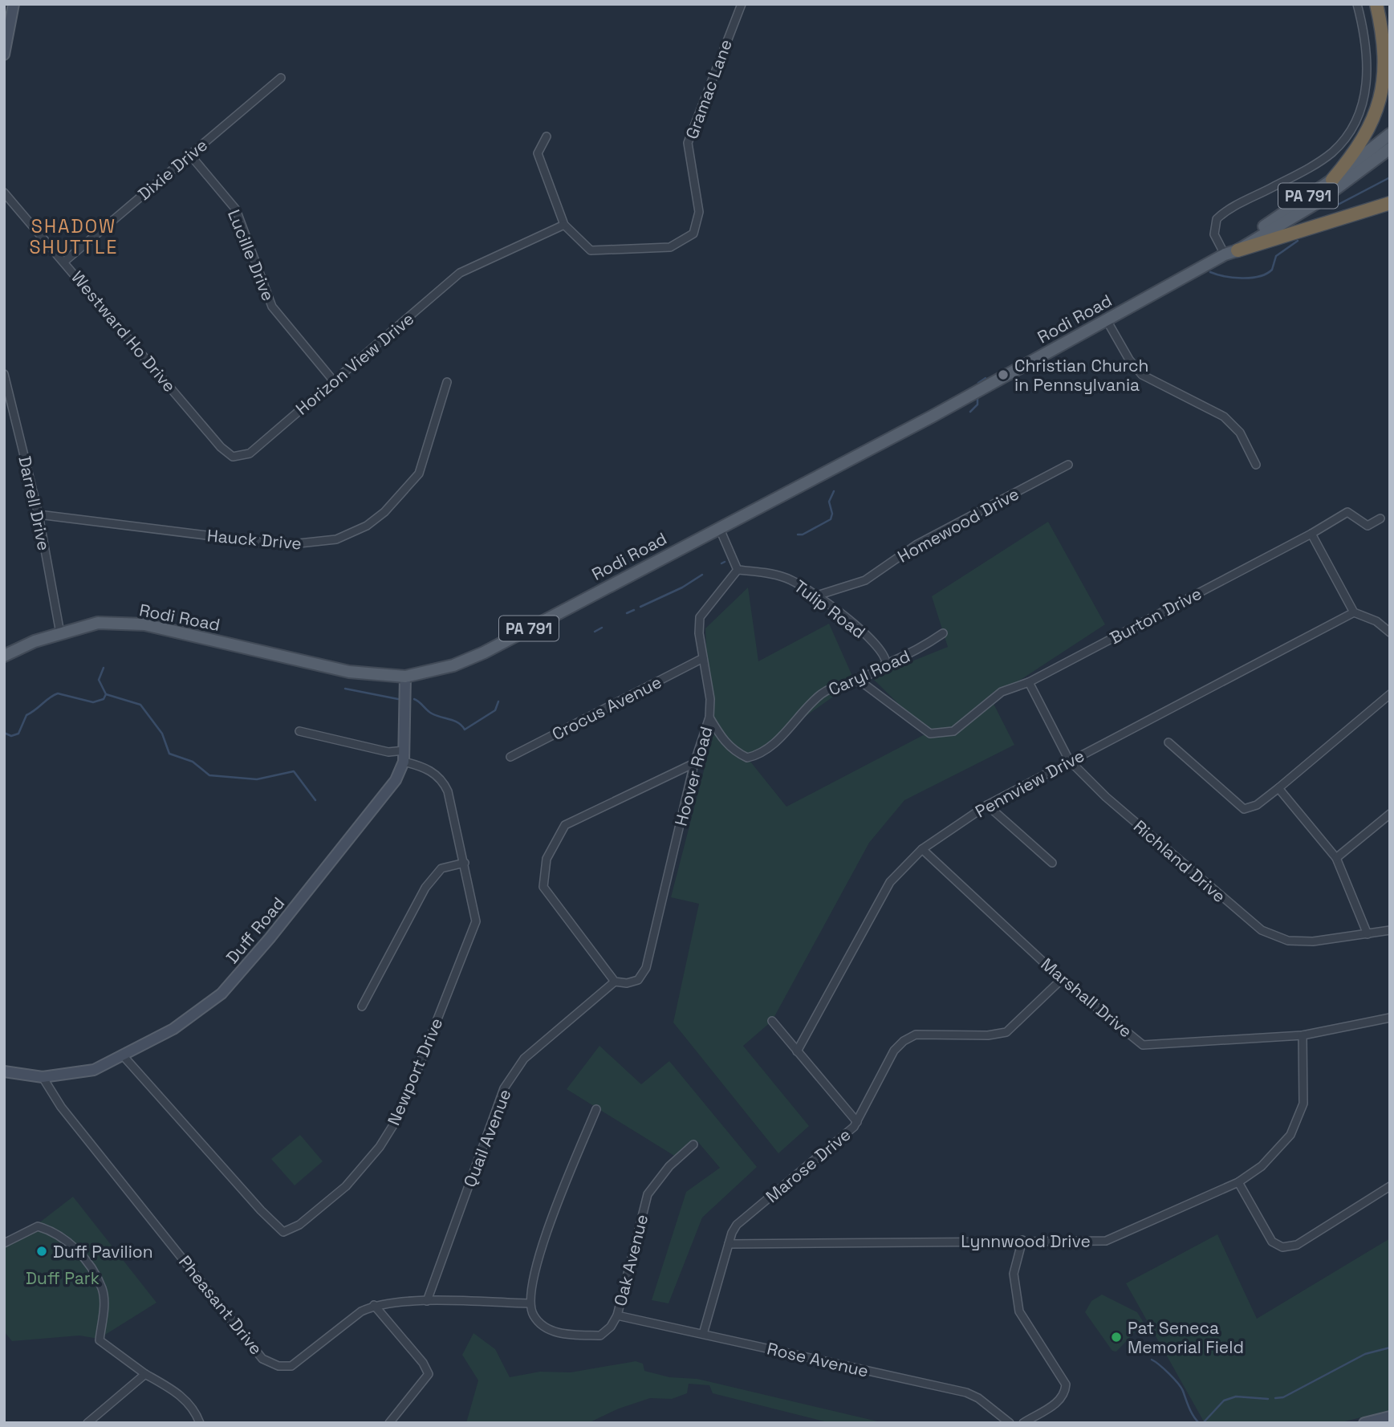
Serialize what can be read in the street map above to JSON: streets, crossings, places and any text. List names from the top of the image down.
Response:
{
  "streets": {
    "main road": ["PA 791", "Rodi Road"],
    "street": [
      "Gramac Lane",
      "Dixie Drive",
      "Lucille Drive",
      "Westward Ho Drive",
      "Horizon View Drive",
      "Darrell Drive",
      "Homewood Drive",
      "Hauck Drive",
      "Tulip Road",
      "Burton Drive",
      "Caryl Road",
      "Crocus Avenue",
      "Hoover Road",
      "Pennview Drive",
      "Richland Drive",
      "Duff Road",
      "Marshall Drive",
      "Newport Drive",
      "Quail Avenue",
      "Marose Drive",
      "Lynnwood Drive",
      "Oak Avenue",
      "Pheasant Drive",
      "Rose Avenue"
    ]
  },
  "crossings": [
    ["Gramac Lane", "Horizon View Drive"],
    ["Dixie Drive", "Lucille Drive"],
    ["Dixie Drive", "Westward Ho Drive"],
    ["Lucille Drive", "Horizon View Drive"],
    ["Rodi Road", "Darrell Drive"],
    ["Rodi Road", "Duff Road"],
    ["Westward Ho Drive", "Horizon View Drive"],
    ["Darrell Drive", "Hauck Drive"],
    ["Homewood Drive", "Tulip Road"],
    ["Tulip Road", "Caryl Road"],
    ["Tulip Road", "Hoover Road"],
    ["Burton Drive", "Caryl Road"],
    ["Burton Drive", "Richland Drive"],
    ["Caryl Road", "Hoover Road"],
    ["Crocus Avenue", "Hoover Road"],
    ["Hoover Road", "Quail Avenue"],
    ["Pennview Drive", "Richland Drive"],
    ["Pennview Drive", "Marshall Drive"],
    ["Duff Road", "Newport Drive"],
    ["Duff Road", "Pheasant Drive"],
    ["Marshall Drive", "Marose Drive"],
    ["Marshall Drive", "Lynnwood Drive"],
    ["Quail Avenue", "Pheasant Drive"],
    ["Marose Drive", "Lynnwood Drive"],
    ["Marose Drive", "Rose Avenue"],
    ["Oak Avenue", "Pheasant Drive"],
    ["Oak Avenue", "Rose Avenue"]
  ],
  "districts": ["SHADOW SHUTTLE"],
  "parks": ["Duff Park"],
  "places": ["Christian Church in Pennsylvania", "Duff Pavilion", "Pat Seneca Memorial Field"]
}
